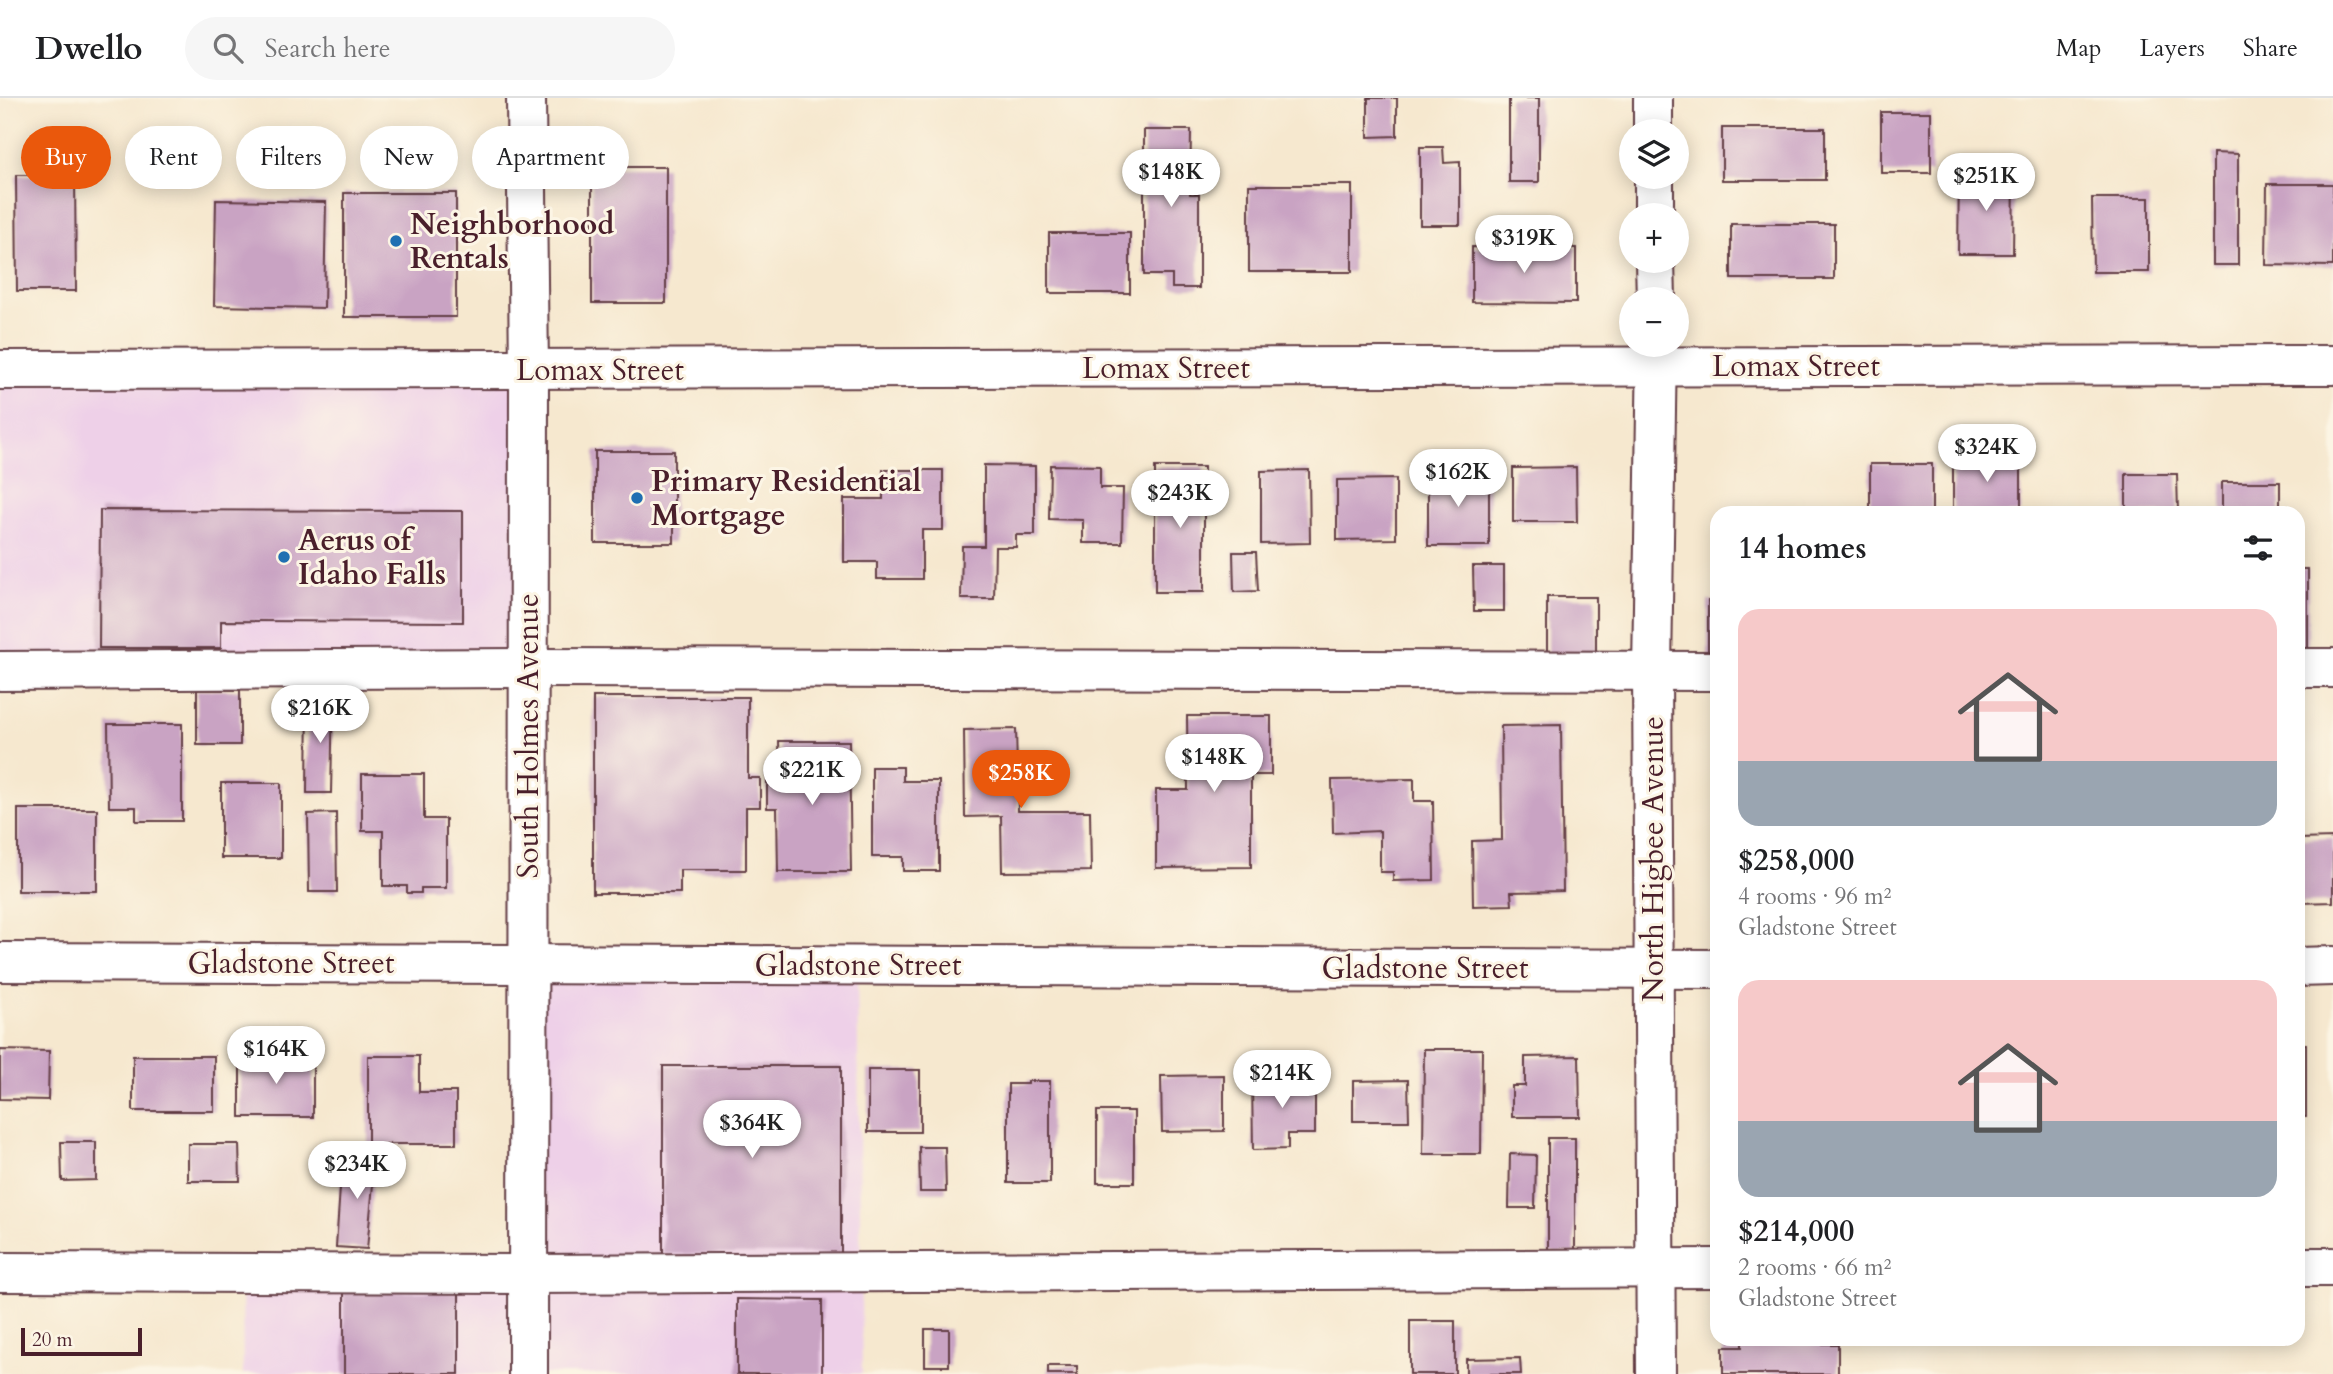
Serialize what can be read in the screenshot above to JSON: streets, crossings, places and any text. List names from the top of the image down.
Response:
{
  "streets": {
    "main road": [
      "Lomax Street",
      "South Holmes Avenue",
      "North Higbee Avenue",
      "Gladstone Street"
    ]
  },
  "crossings": [
    ["Lomax Street", "South Holmes Avenue"],
    ["South Holmes Avenue", "Gladstone Street"],
    ["North Higbee Avenue", "Gladstone Street"]
  ],
  "places": ["Neighborhood Rentals", "Primary Residential Mortgage", "Aerus of Idaho Falls"],
  "scale_bar": "20 m",
  "page": {
    "header": "Dwello",
    "search": "Search here",
    "nav": ["Map", "Layers", "Share"],
    "map_buttons": ["+", "−"],
    "chip": [
      "Buy",
      "Rent",
      "Filters",
      "New",
      "Apartment"
    ],
    "price": [
      "$148K",
      "$251K",
      "$319K",
      "$324K",
      "$162K",
      "$243K",
      "$216K",
      "$148K",
      "$221K",
      "$258K",
      "$164K",
      "$214K",
      "$364K",
      "$234K"
    ],
    "heading": "14 homes",
    "list": [
      {
        "name": "$258,000",
        "note": "4 rooms · 96 m² · Gladstone Street"
      },
      {
        "name": "$214,000",
        "note": "2 rooms · 66 m² · Gladstone Street"
      }
    ],
    "scale": "20 m"
  }
}
